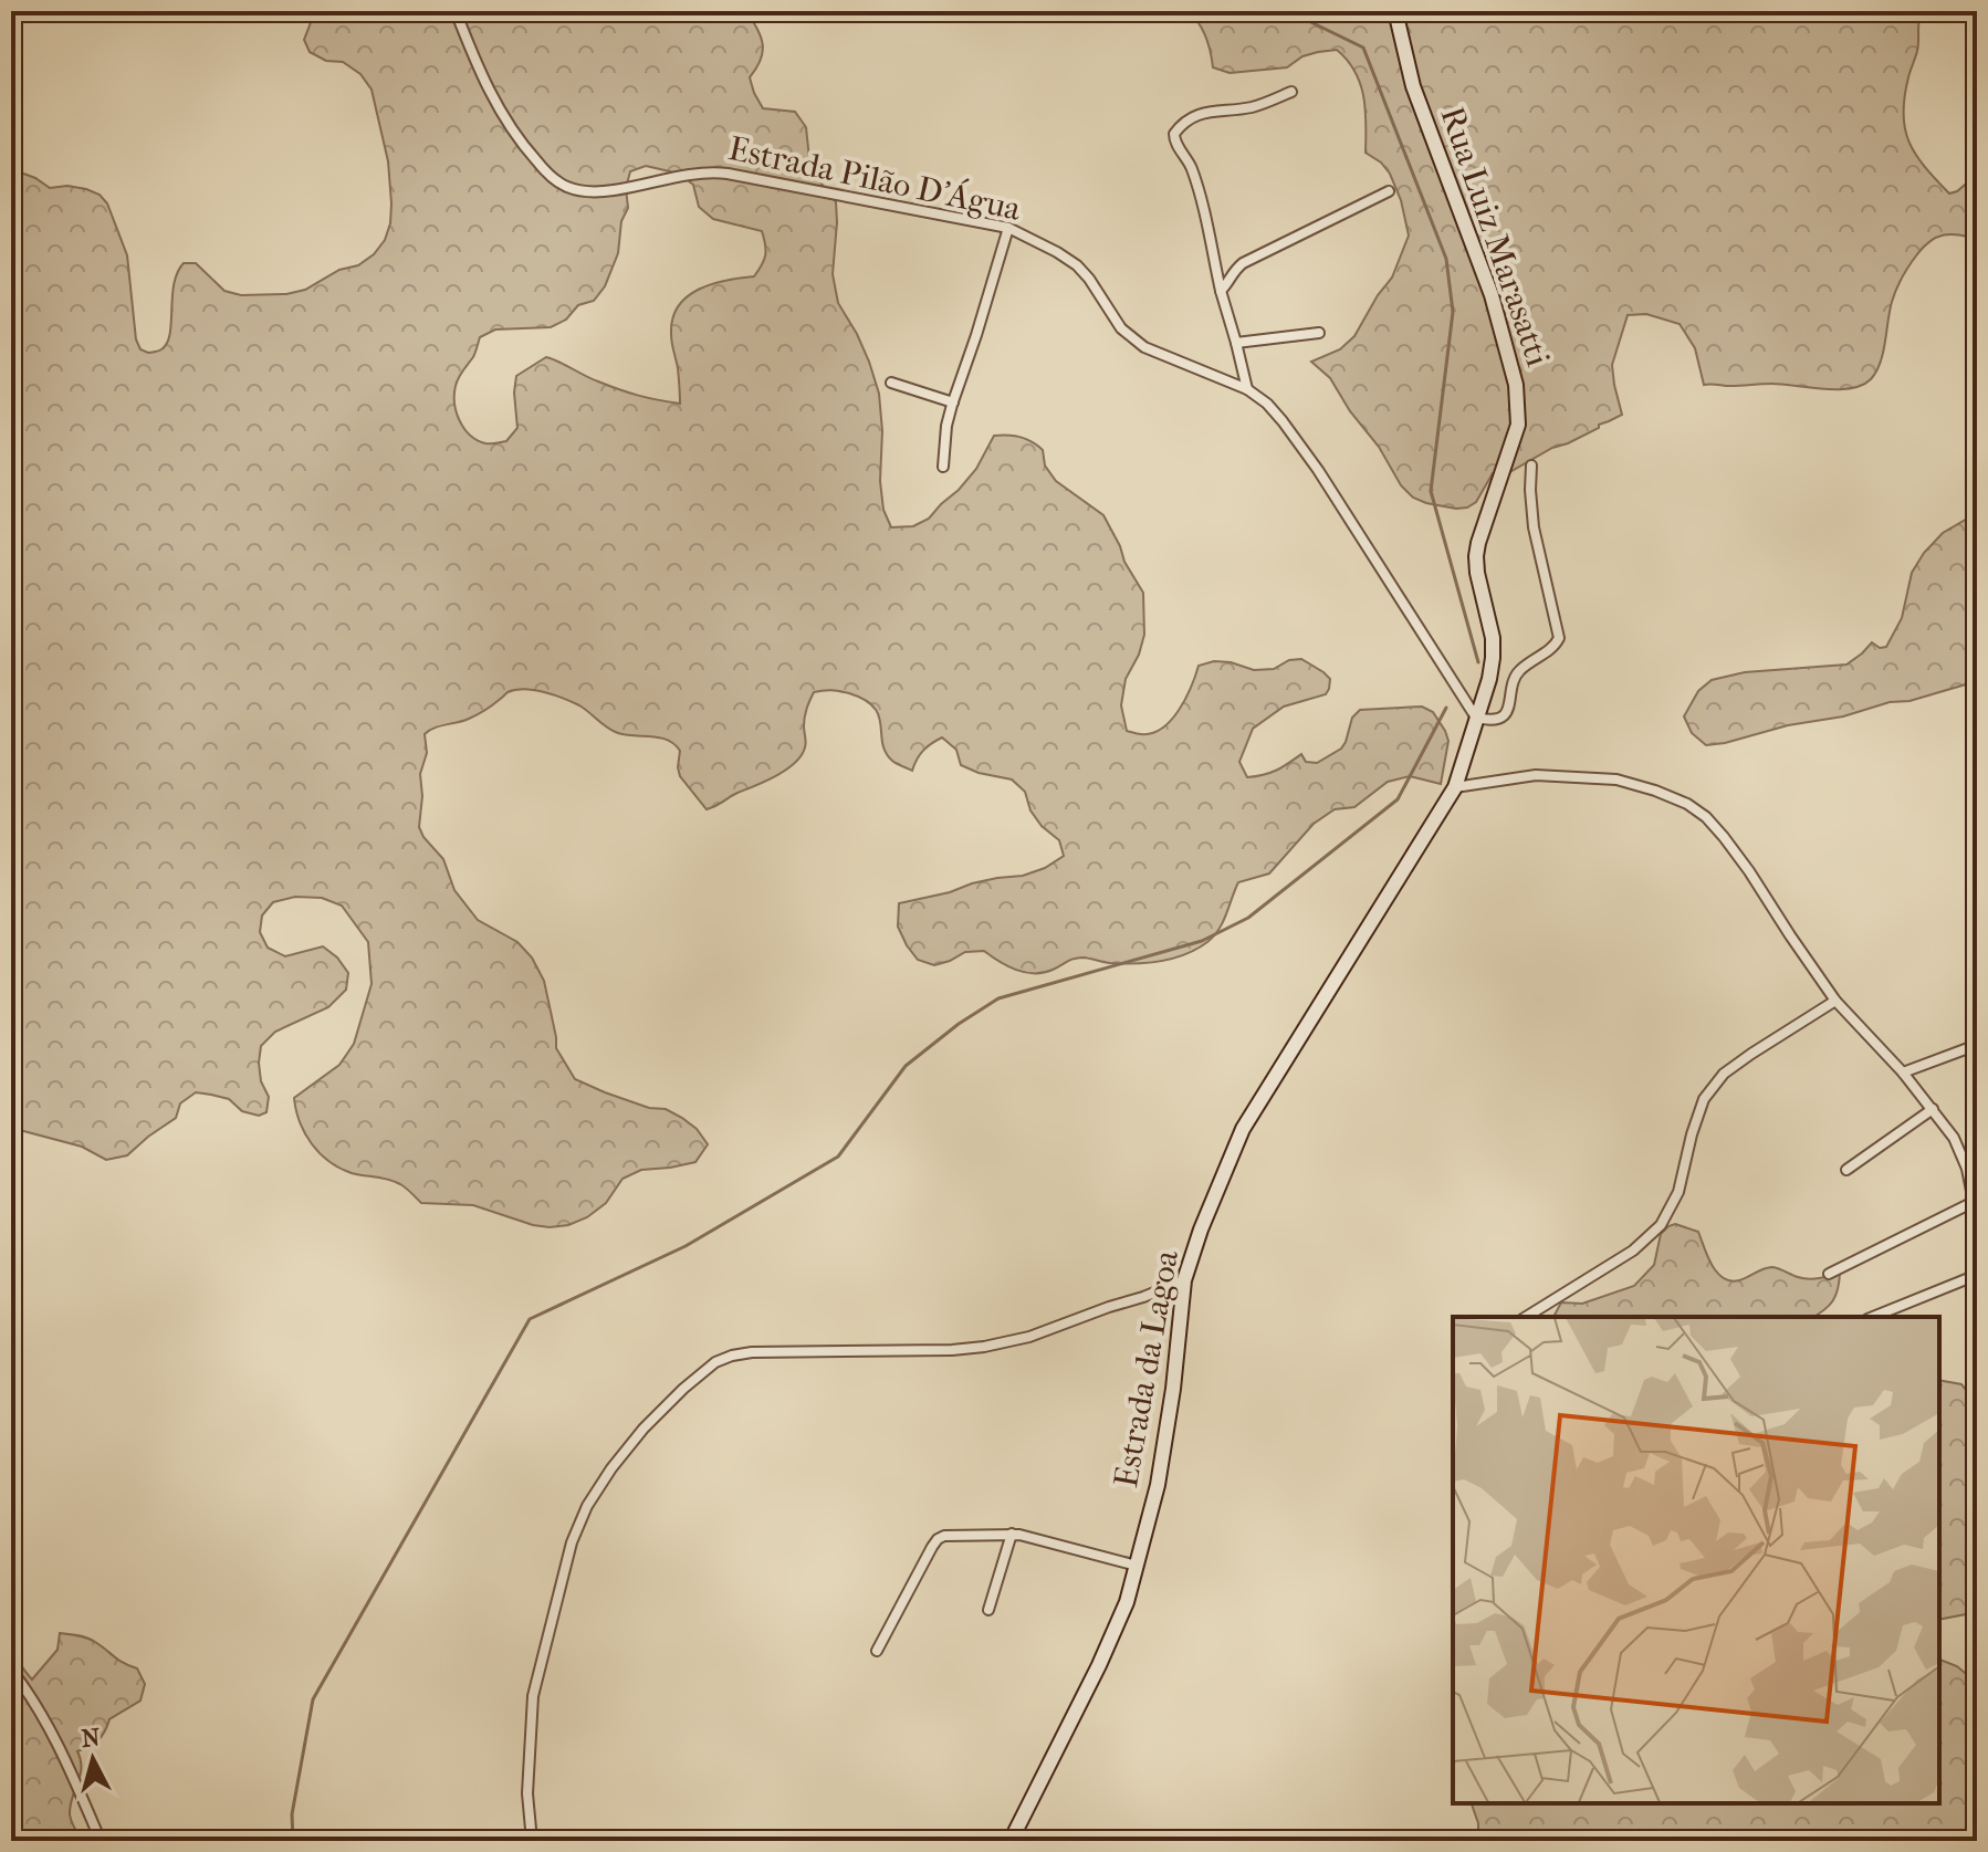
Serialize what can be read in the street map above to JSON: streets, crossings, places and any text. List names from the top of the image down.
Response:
{
  "streets": {
    "street": ["Estrada Pilão D'Água", "Rua Luiz Marasatti", "Estrada da Lagoa"]
  },
  "crossings": [
    ["Estrada Pilão D'Água", "Rua Luiz Marasatti"],
    ["Rua Luiz Marasatti", "Estrada da Lagoa"]
  ],
  "north": "top"
}
